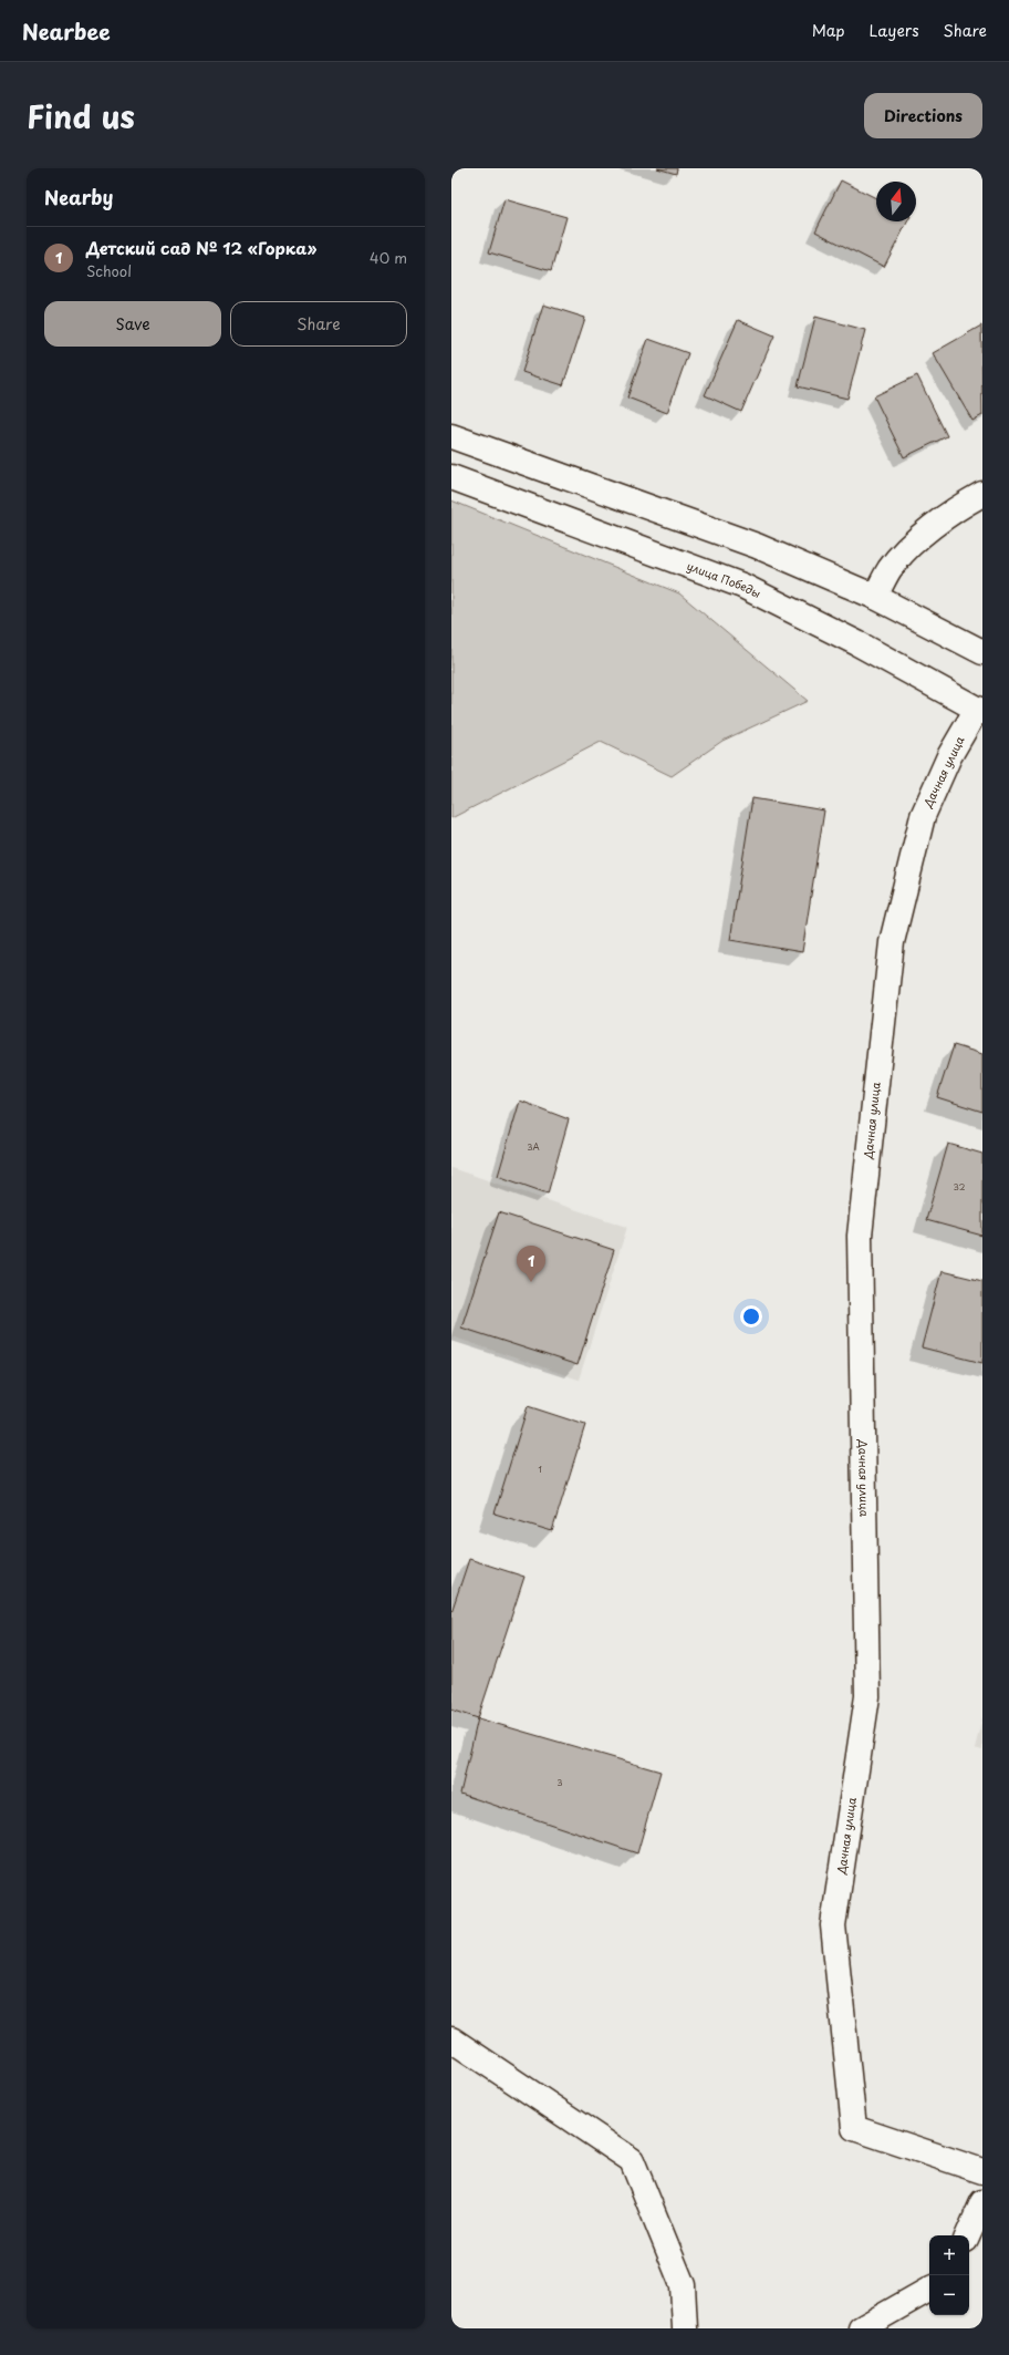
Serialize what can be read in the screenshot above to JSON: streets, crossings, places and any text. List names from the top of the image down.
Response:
{
  "streets": {
    "main road": ["улица Победы", "Дачная улица"]
  },
  "crossings": [
    ["улица Победы", "Дачная улица"]
  ],
  "house_numbers": [
    "3А",
    "32",
    "1",
    "3"
  ],
  "north": "top",
  "page": {
    "header": "Nearbee",
    "nav": ["Map", "Layers", "Share"],
    "title": "Find us",
    "buttons": [
      "Directions",
      ["Save", "Share"]
    ],
    "heading": "Nearby",
    "list": [
      {
        "mark": "1",
        "name": "Детский сад № 12 «Горка»",
        "note": "School",
        "value": "40 m"
      }
    ],
    "pins": "1",
    "map_buttons": ["+", "−"]
  }
}
